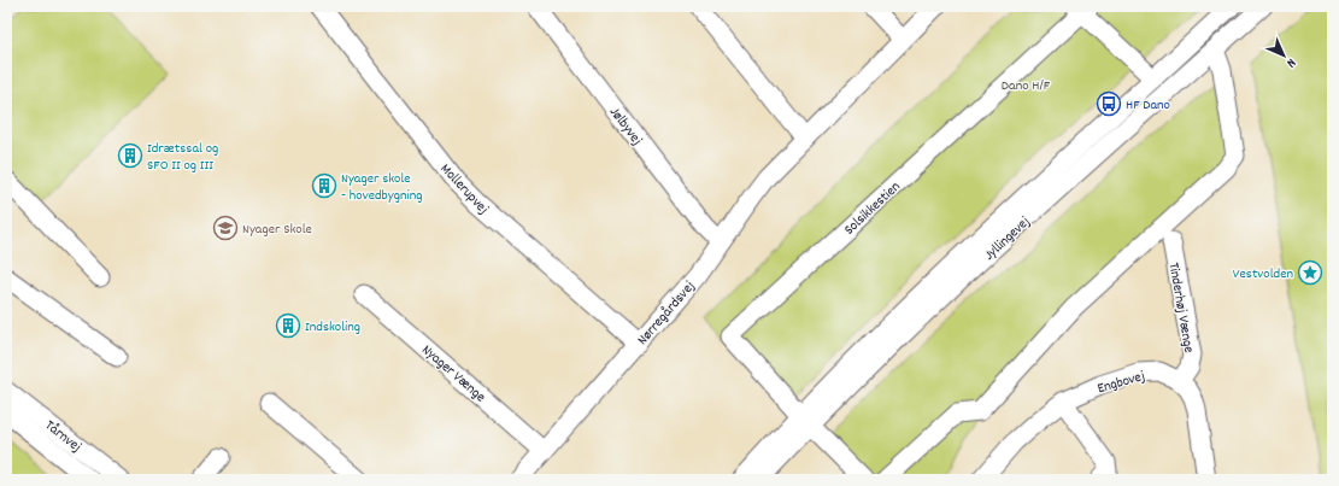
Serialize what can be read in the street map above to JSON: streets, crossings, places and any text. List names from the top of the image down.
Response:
{
  "streets": {
    "street": [
      "Jølbyvej",
      "Mollerupvej",
      "Solsikkestien",
      "Jyllingevej",
      "Tinderhøj Vænge",
      "Nørregårdsvej",
      "Nyager Vænge",
      "Engbovej",
      "Tårnvej"
    ]
  },
  "crossings": [
    ["Jølbyvej", "Nørregårdsvej"],
    ["Mollerupvej", "Nørregårdsvej"],
    ["Solsikkestien", "Jyllingevej"],
    ["Tinderhøj Vænge", "Engbovej"],
    ["Nørregårdsvej", "Nyager Vænge"]
  ],
  "parks": ["Dano H/F"],
  "places": {
    "bus stop": ["HF Dano"],
    "building": ["Idrætssal og SFO II og III", "Nyager skole - hovedbygning", "Indskoling"],
    "school or university": ["Nyager Skole"],
    "place": ["Vestvolden"]
  },
  "north": "bottom right"
}
